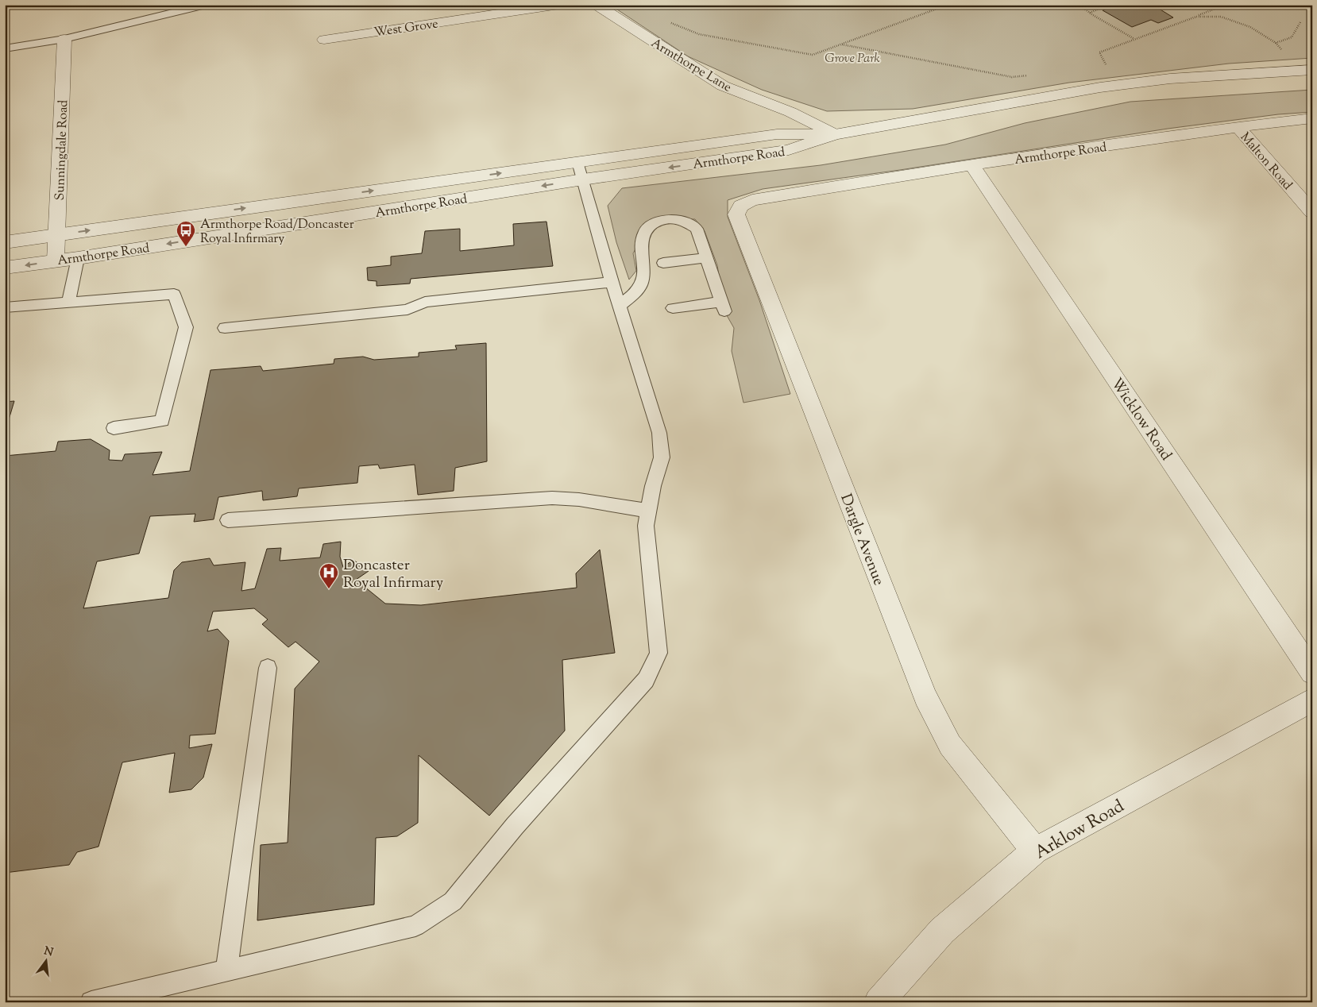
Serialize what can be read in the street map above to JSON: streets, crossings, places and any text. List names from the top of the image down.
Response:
{
  "streets": {
    "street": [
      "West Grove",
      "Armthorpe Lane",
      "Sunningdale Road",
      "Armthorpe Road",
      "Malton Road",
      "Wicklow Road",
      "Dargle Avenue",
      "Arklow Road"
    ]
  },
  "crossings": [
    ["Armthorpe Lane", "Armthorpe Road"],
    ["Sunningdale Road", "Armthorpe Road"],
    ["Armthorpe Road", "Malton Road"],
    ["Armthorpe Road", "Wicklow Road"],
    ["Armthorpe Road", "Dargle Avenue"],
    ["Dargle Avenue", "Arklow Road"]
  ],
  "parks": ["Grove Park"],
  "places": {
    "bus stop": ["Armthorpe Road/Doncaster Royal Infirmary"],
    "hospital": ["Doncaster Royal Infirmary"]
  },
  "north": "top"
}
